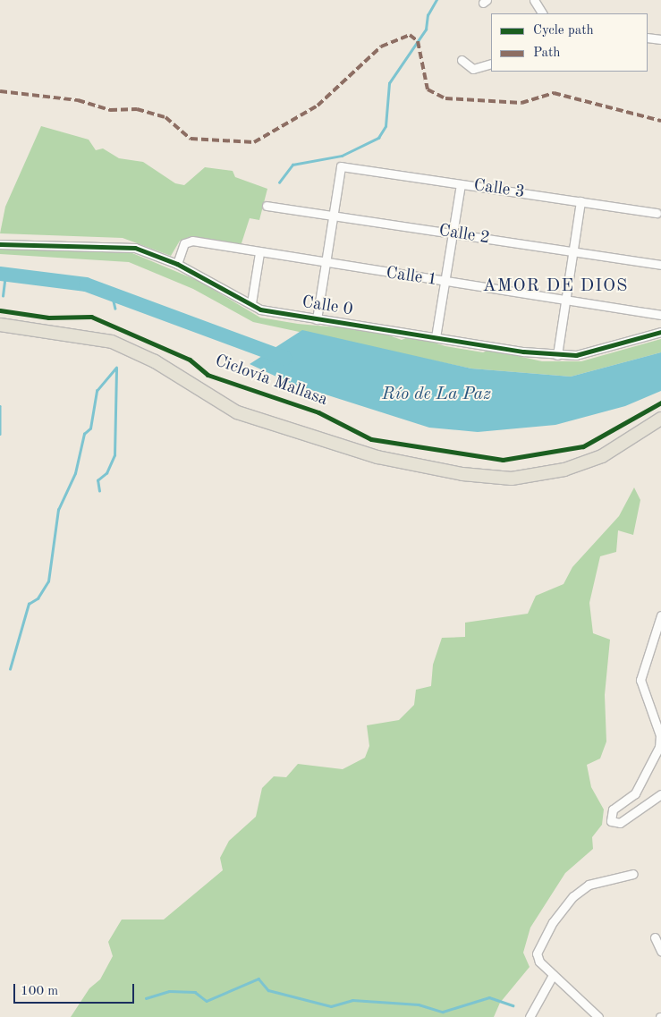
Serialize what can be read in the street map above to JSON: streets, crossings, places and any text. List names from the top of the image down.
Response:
{
  "streets": {
    "street": [
      "Calle 3",
      "Calle 2",
      "Calle 1",
      "Calle 0"
    ],
    "cycle path": ["Ciclovía Mallasa"]
  },
  "crossings": [
    ["Calle 3", "Calle 2"],
    ["Calle 1", "Calle 0"]
  ],
  "districts": ["AMOR DE DIOS"],
  "water": ["Río de La Paz"],
  "legend": ["Cycle path", "Path"],
  "scale_bar": "100 m"
}
